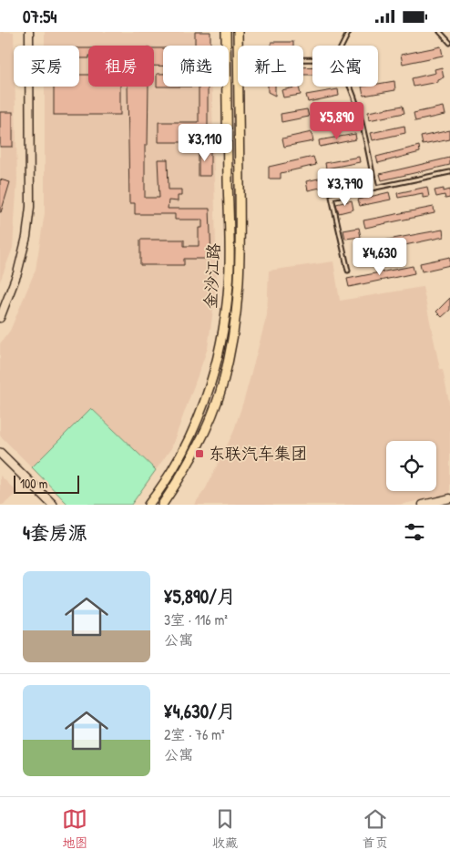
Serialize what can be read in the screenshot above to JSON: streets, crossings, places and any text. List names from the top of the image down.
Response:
{
  "streets": {
    "main road": ["金沙江路"]
  },
  "places": {
    "transit": ["东联汽车集团"]
  },
  "scale_bar": "100 m",
  "page": {
    "status": "07:54",
    "chip": [
      "买房",
      "租房",
      "筛选",
      "新上",
      "公寓"
    ],
    "price": [
      "¥5,890",
      "¥3,110",
      "¥3,790",
      "¥4,630"
    ],
    "scale": "100 m",
    "heading": "4套房源",
    "list": [
      {
        "name": "¥5,890/月",
        "note": "3室 · 116 m² · 公寓"
      },
      {
        "name": "¥4,630/月",
        "note": "2室 · 76 m² · 公寓"
      }
    ],
    "tabs": ["地图", "收藏", "首页"]
  }
}
